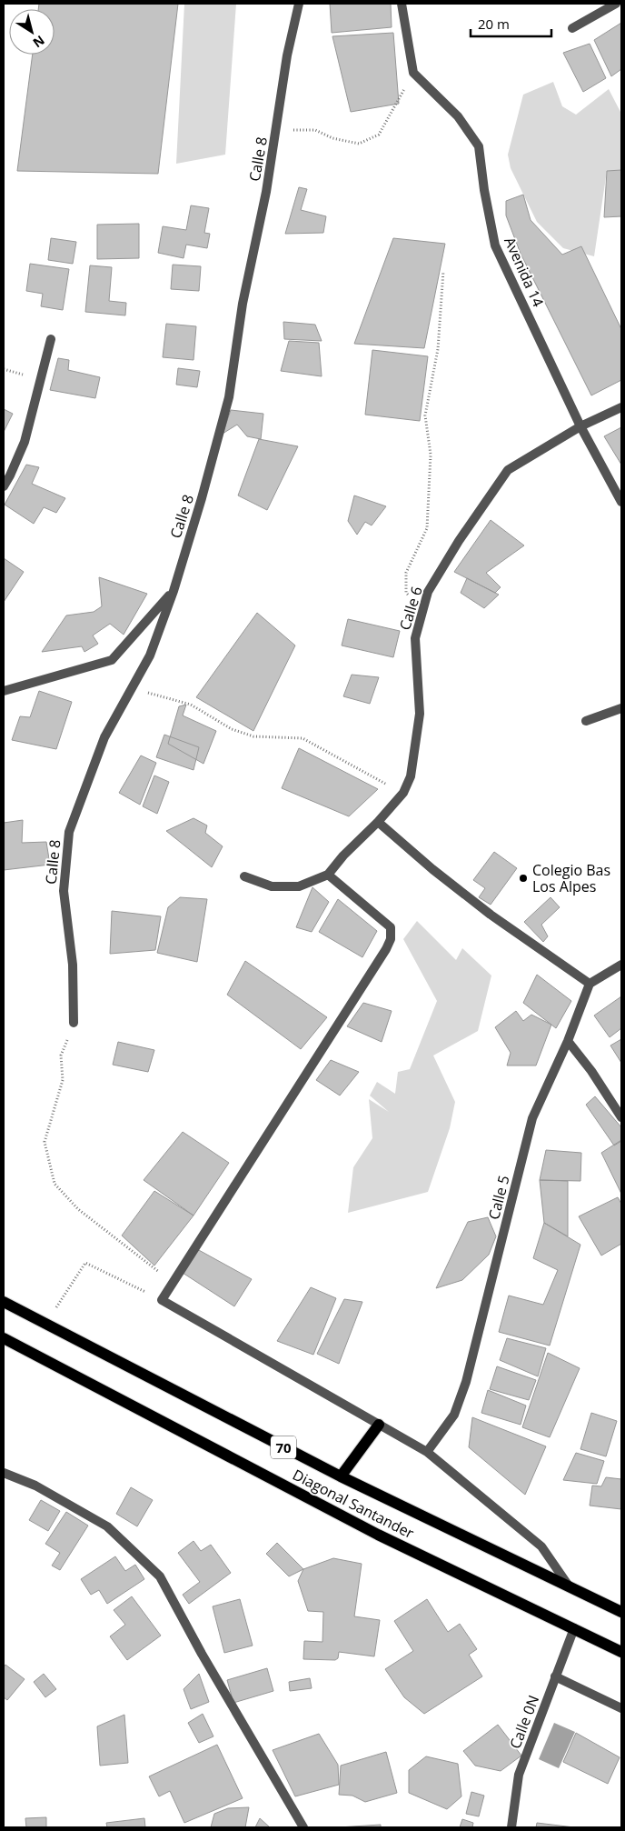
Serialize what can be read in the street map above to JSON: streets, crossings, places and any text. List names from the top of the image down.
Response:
{
  "streets": {
    "main road": ["70", "Diagonal Santander"],
    "street": [
      "Calle 8",
      "Avenida 14",
      "Calle 6",
      "Calle 5",
      "Calle 0N"
    ]
  },
  "crossings": [
    ["Avenida 14", "Calle 6"],
    ["Calle 5", "Diagonal Santander"],
    ["Diagonal Santander", "Calle 0N"]
  ],
  "places": ["Colegio Bas Los Alpes"],
  "scale_bar": "20 m",
  "north": "bottom right"
}
